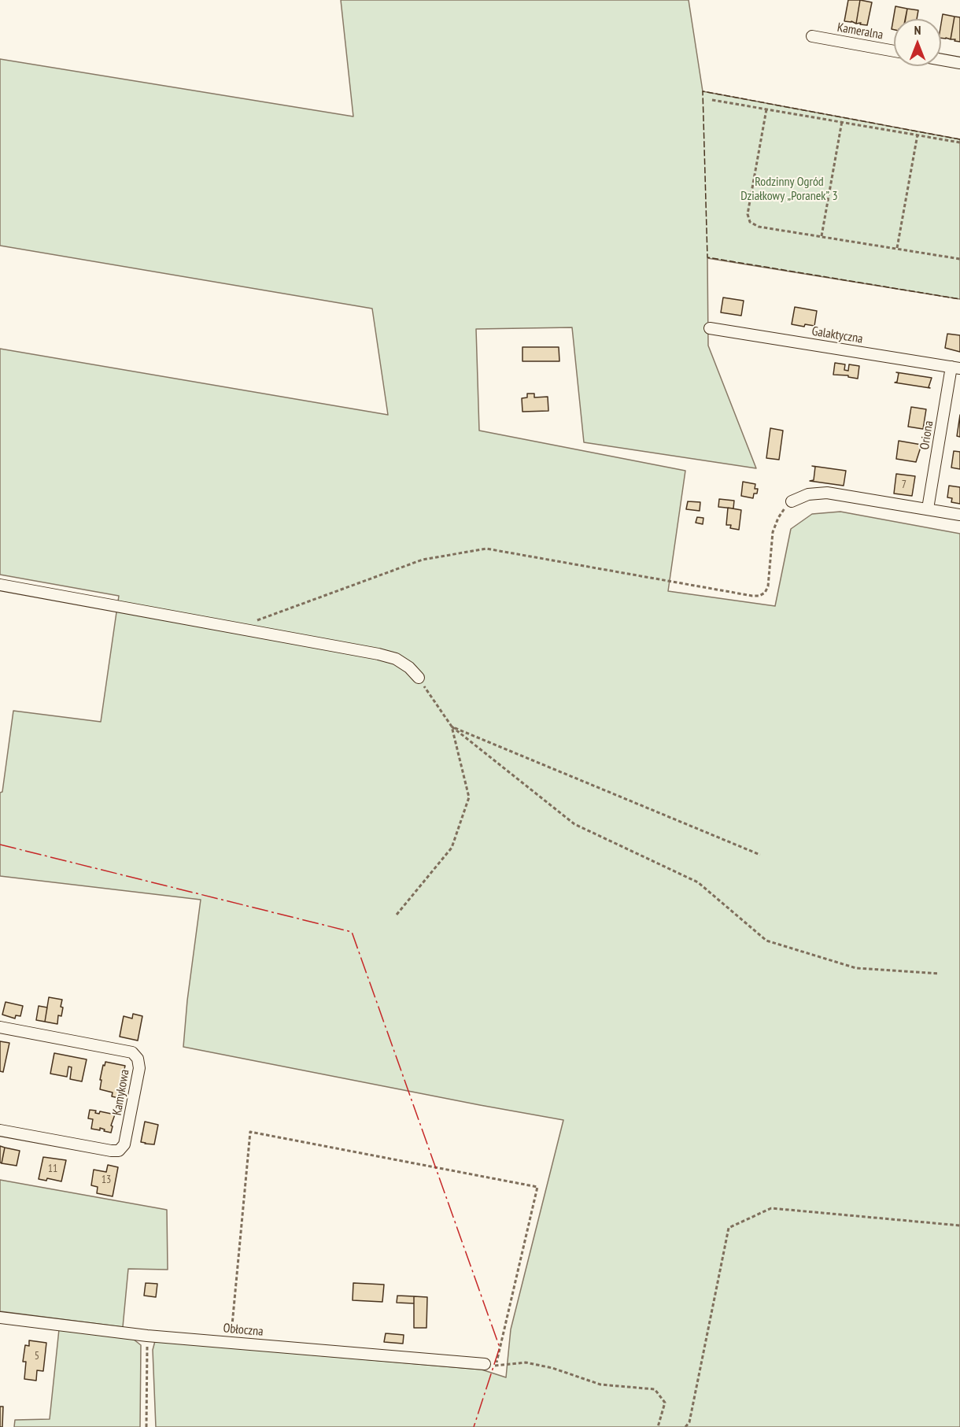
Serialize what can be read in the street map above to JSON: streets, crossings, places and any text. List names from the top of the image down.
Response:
{
  "streets": {
    "street": [
      "Kameralna",
      "Galaktyczna",
      "Oriona",
      "Kamykowa",
      "Obłoczna"
    ]
  },
  "crossings": [
    ["Galaktyczna", "Oriona"]
  ],
  "parks": ["Rodzinny Ogród Działkowy „Poranek” 3"],
  "house_numbers": [
    "7",
    "11",
    "13",
    "5"
  ],
  "north": "top"
}
